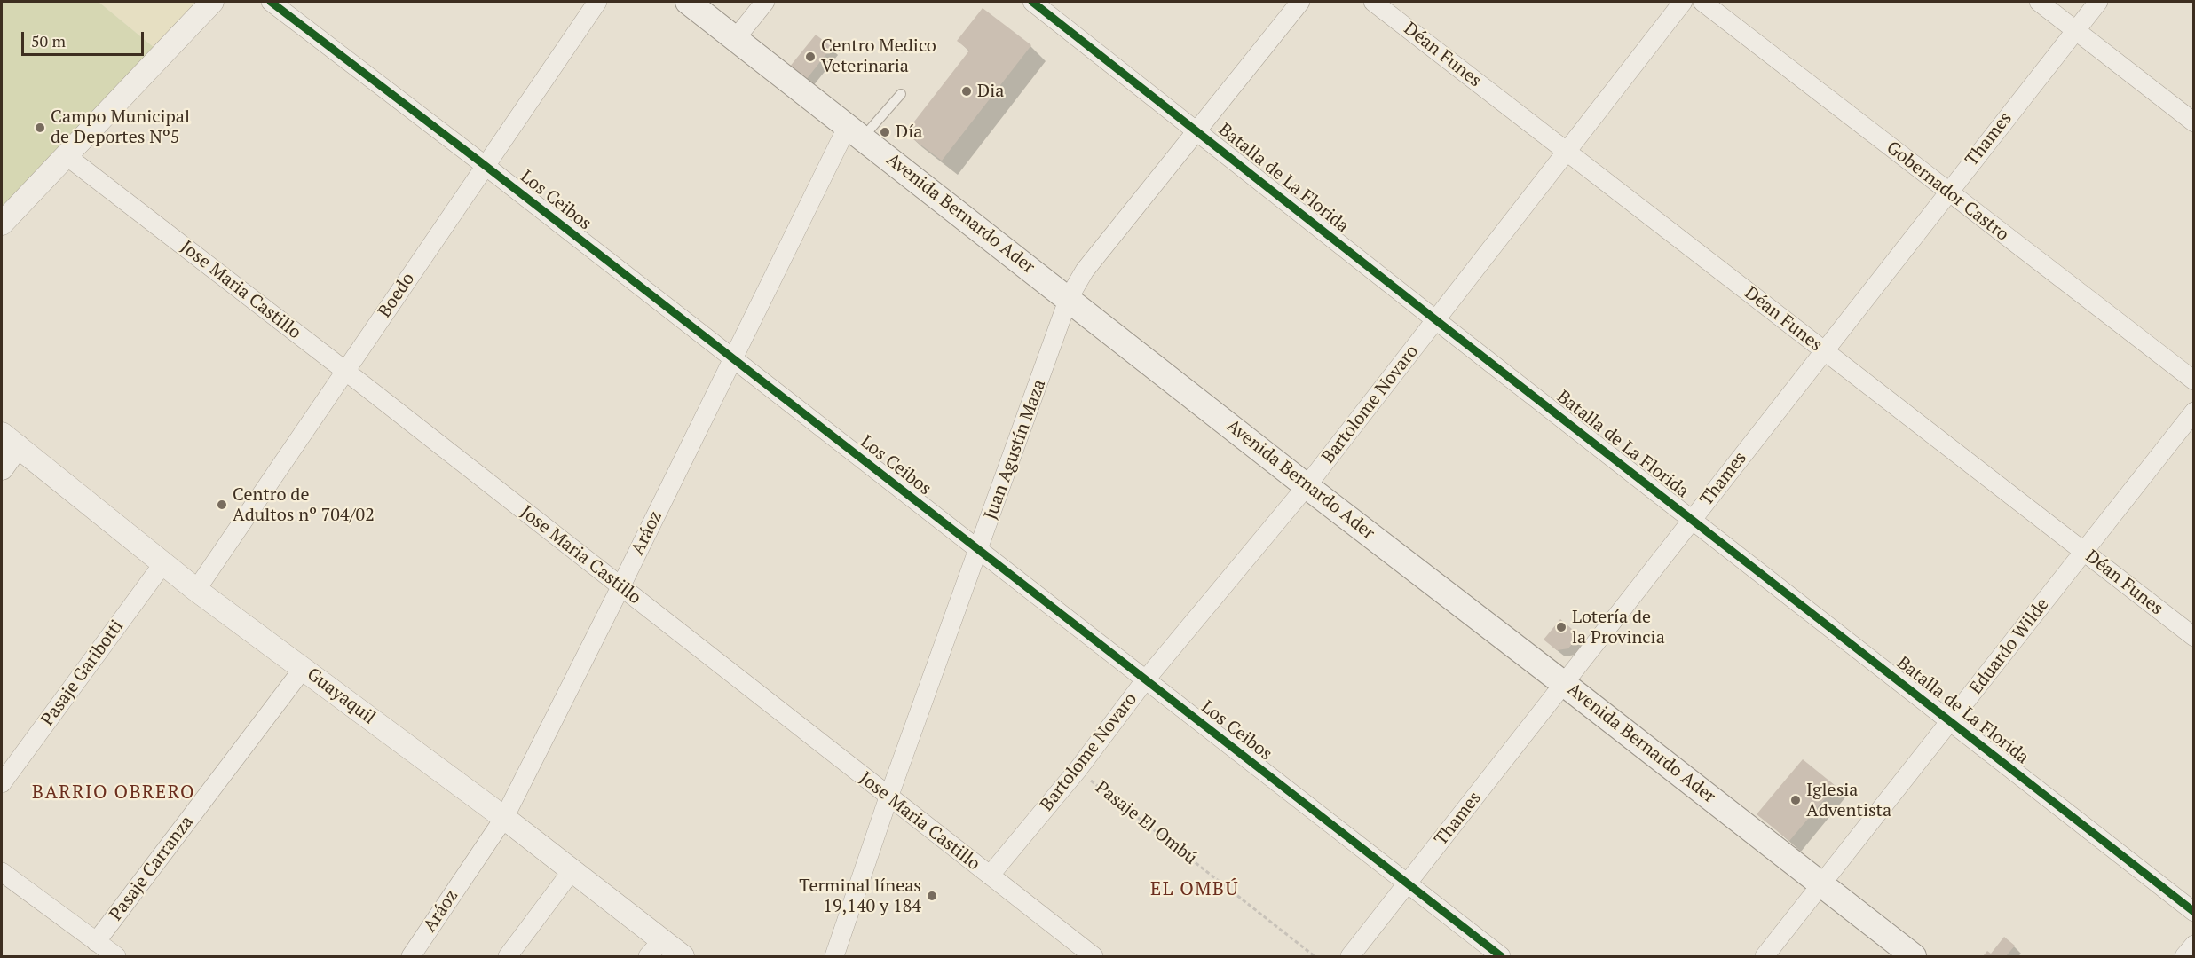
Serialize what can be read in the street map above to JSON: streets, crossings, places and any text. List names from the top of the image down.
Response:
{
  "streets": {
    "main road": ["Avenida Bernardo Ader"],
    "street": [
      "Déan Funes",
      "Thames",
      "Batalla de La Florida",
      "Gobernador Castro",
      "Los Ceibos",
      "Jose Maria Castillo",
      "Boedo",
      "Bartolome Novaro",
      "Juan Agustín Maza",
      "Aráoz",
      "Eduardo Wilde",
      "Pasaje Garibotti",
      "Guayaquil",
      "Pasaje Carranza"
    ],
    "path": ["Pasaje El Ombú"]
  },
  "crossings": [
    ["Déan Funes", "Thames"],
    ["Déan Funes", "Bartolome Novaro"],
    ["Déan Funes", "Eduardo Wilde"],
    ["Thames", "Batalla de La Florida"],
    ["Thames", "Gobernador Castro"],
    ["Thames", "Los Ceibos"],
    ["Thames", "Avenida Bernardo Ader"],
    ["Batalla de La Florida", "Bartolome Novaro"],
    ["Batalla de La Florida", "Juan Agustín Maza"],
    ["Batalla de La Florida", "Eduardo Wilde"],
    ["Los Ceibos", "Boedo"],
    ["Los Ceibos", "Bartolome Novaro"],
    ["Los Ceibos", "Juan Agustín Maza"],
    ["Los Ceibos", "Aráoz"],
    ["Avenida Bernardo Ader", "Bartolome Novaro"],
    ["Avenida Bernardo Ader", "Juan Agustín Maza"],
    ["Avenida Bernardo Ader", "Aráoz"],
    ["Avenida Bernardo Ader", "Eduardo Wilde"],
    ["Jose Maria Castillo", "Boedo"],
    ["Jose Maria Castillo", "Bartolome Novaro"],
    ["Jose Maria Castillo", "Juan Agustín Maza"],
    ["Jose Maria Castillo", "Aráoz"],
    ["Boedo", "Guayaquil"],
    ["Bartolome Novaro", "Pasaje El Ombú"],
    ["Aráoz", "Guayaquil"],
    ["Pasaje Garibotti", "Guayaquil"],
    ["Guayaquil", "Pasaje Carranza"]
  ],
  "districts": ["BARRIO OBRERO", "EL OMBÚ"],
  "places": [
    "Centro Medico Veterinaria",
    "Dia",
    "Campo Municipal de Deportes Nº5",
    "Día",
    "Centro de Adultos nº 704/02",
    "Lotería de la Provincia",
    "Iglesia Adventista",
    "Terminal líneas 19,140 y 184"
  ],
  "scale_bar": "50 m"
}
